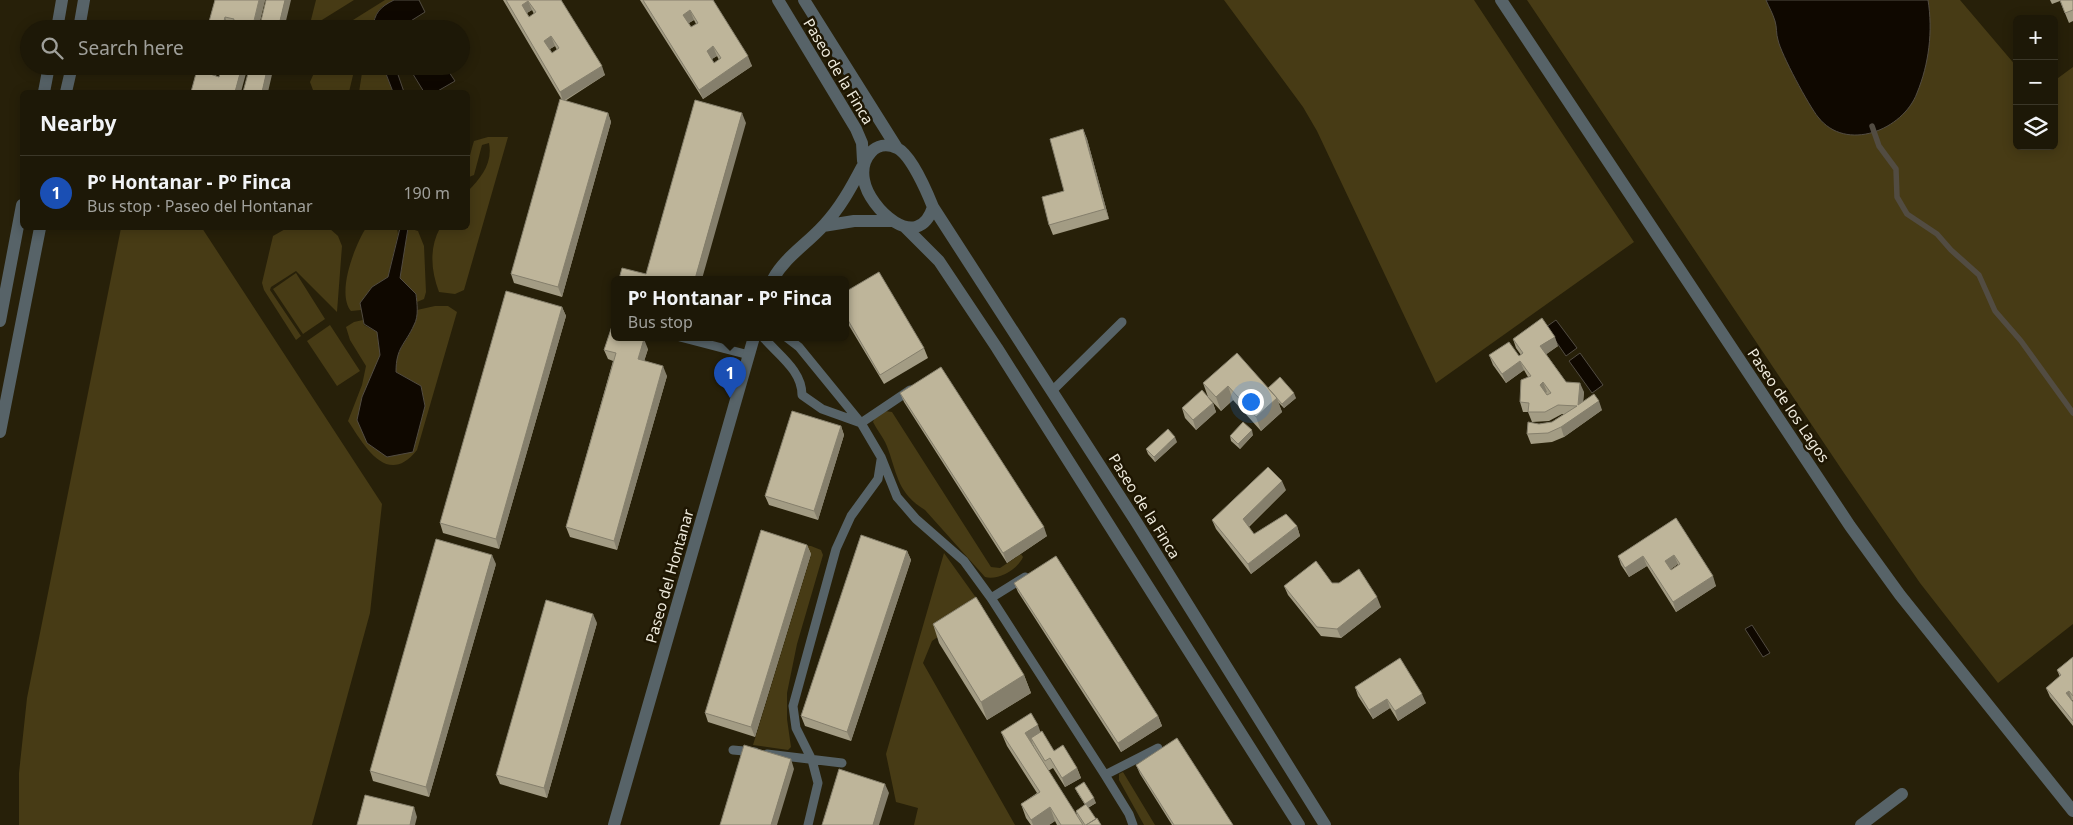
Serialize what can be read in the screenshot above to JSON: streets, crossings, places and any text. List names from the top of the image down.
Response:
{
  "streets": {
    "street": ["Paseo de la Finca", "Paseo de los Lagos", "Paseo del Hontanar"]
  },
  "page": {
    "map_buttons": ["+", "−"],
    "search": "Search here",
    "heading": "Nearby",
    "list": [
      {
        "mark": "1",
        "name": "Pº Hontanar - Pº Finca",
        "note": "Bus stop · Paseo del Hontanar",
        "value": "190 m"
      }
    ],
    "popup": ["Pº Hontanar - Pº Finca", "Bus stop"],
    "pins": "1"
  }
}
